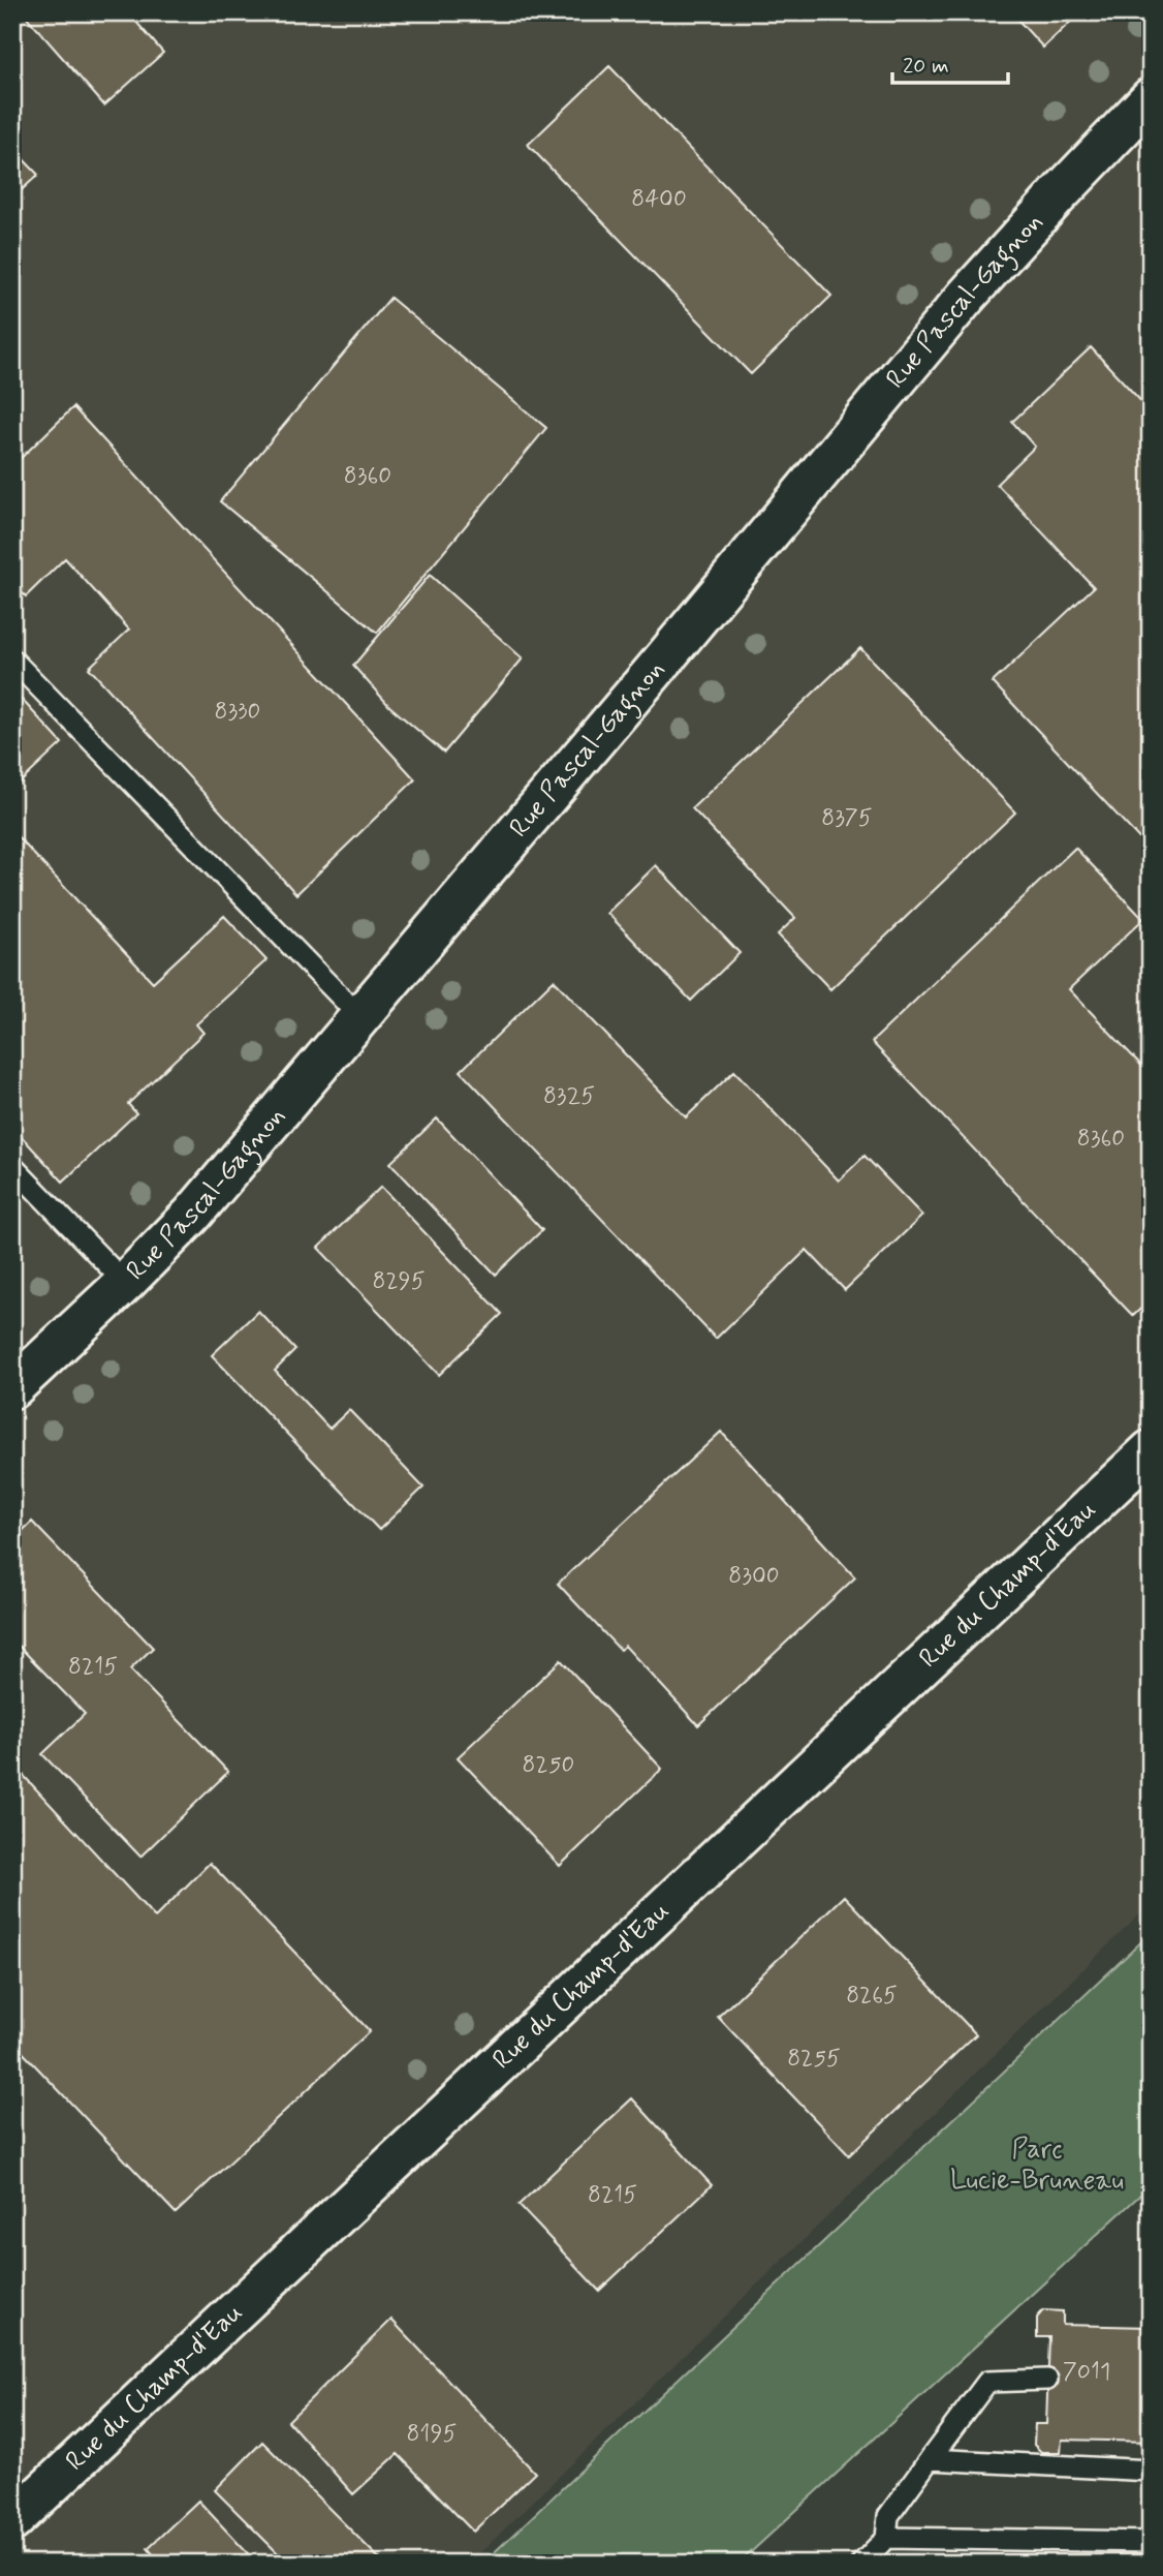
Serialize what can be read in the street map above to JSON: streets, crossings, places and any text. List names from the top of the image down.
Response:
{
  "streets": {
    "street": ["Rue Pascal-Gagnon", "Rue du Champ-d'Eau"]
  },
  "parks": ["Parc Lucie-Bruneau"],
  "house_numbers": [
    "8400",
    "8360",
    "8330",
    "8375",
    "8325",
    "8360",
    "8295",
    "8300",
    "8215",
    "8250",
    "8265",
    "8255",
    "8215",
    "7011",
    "8195"
  ],
  "scale_bar": "20 m"
}
